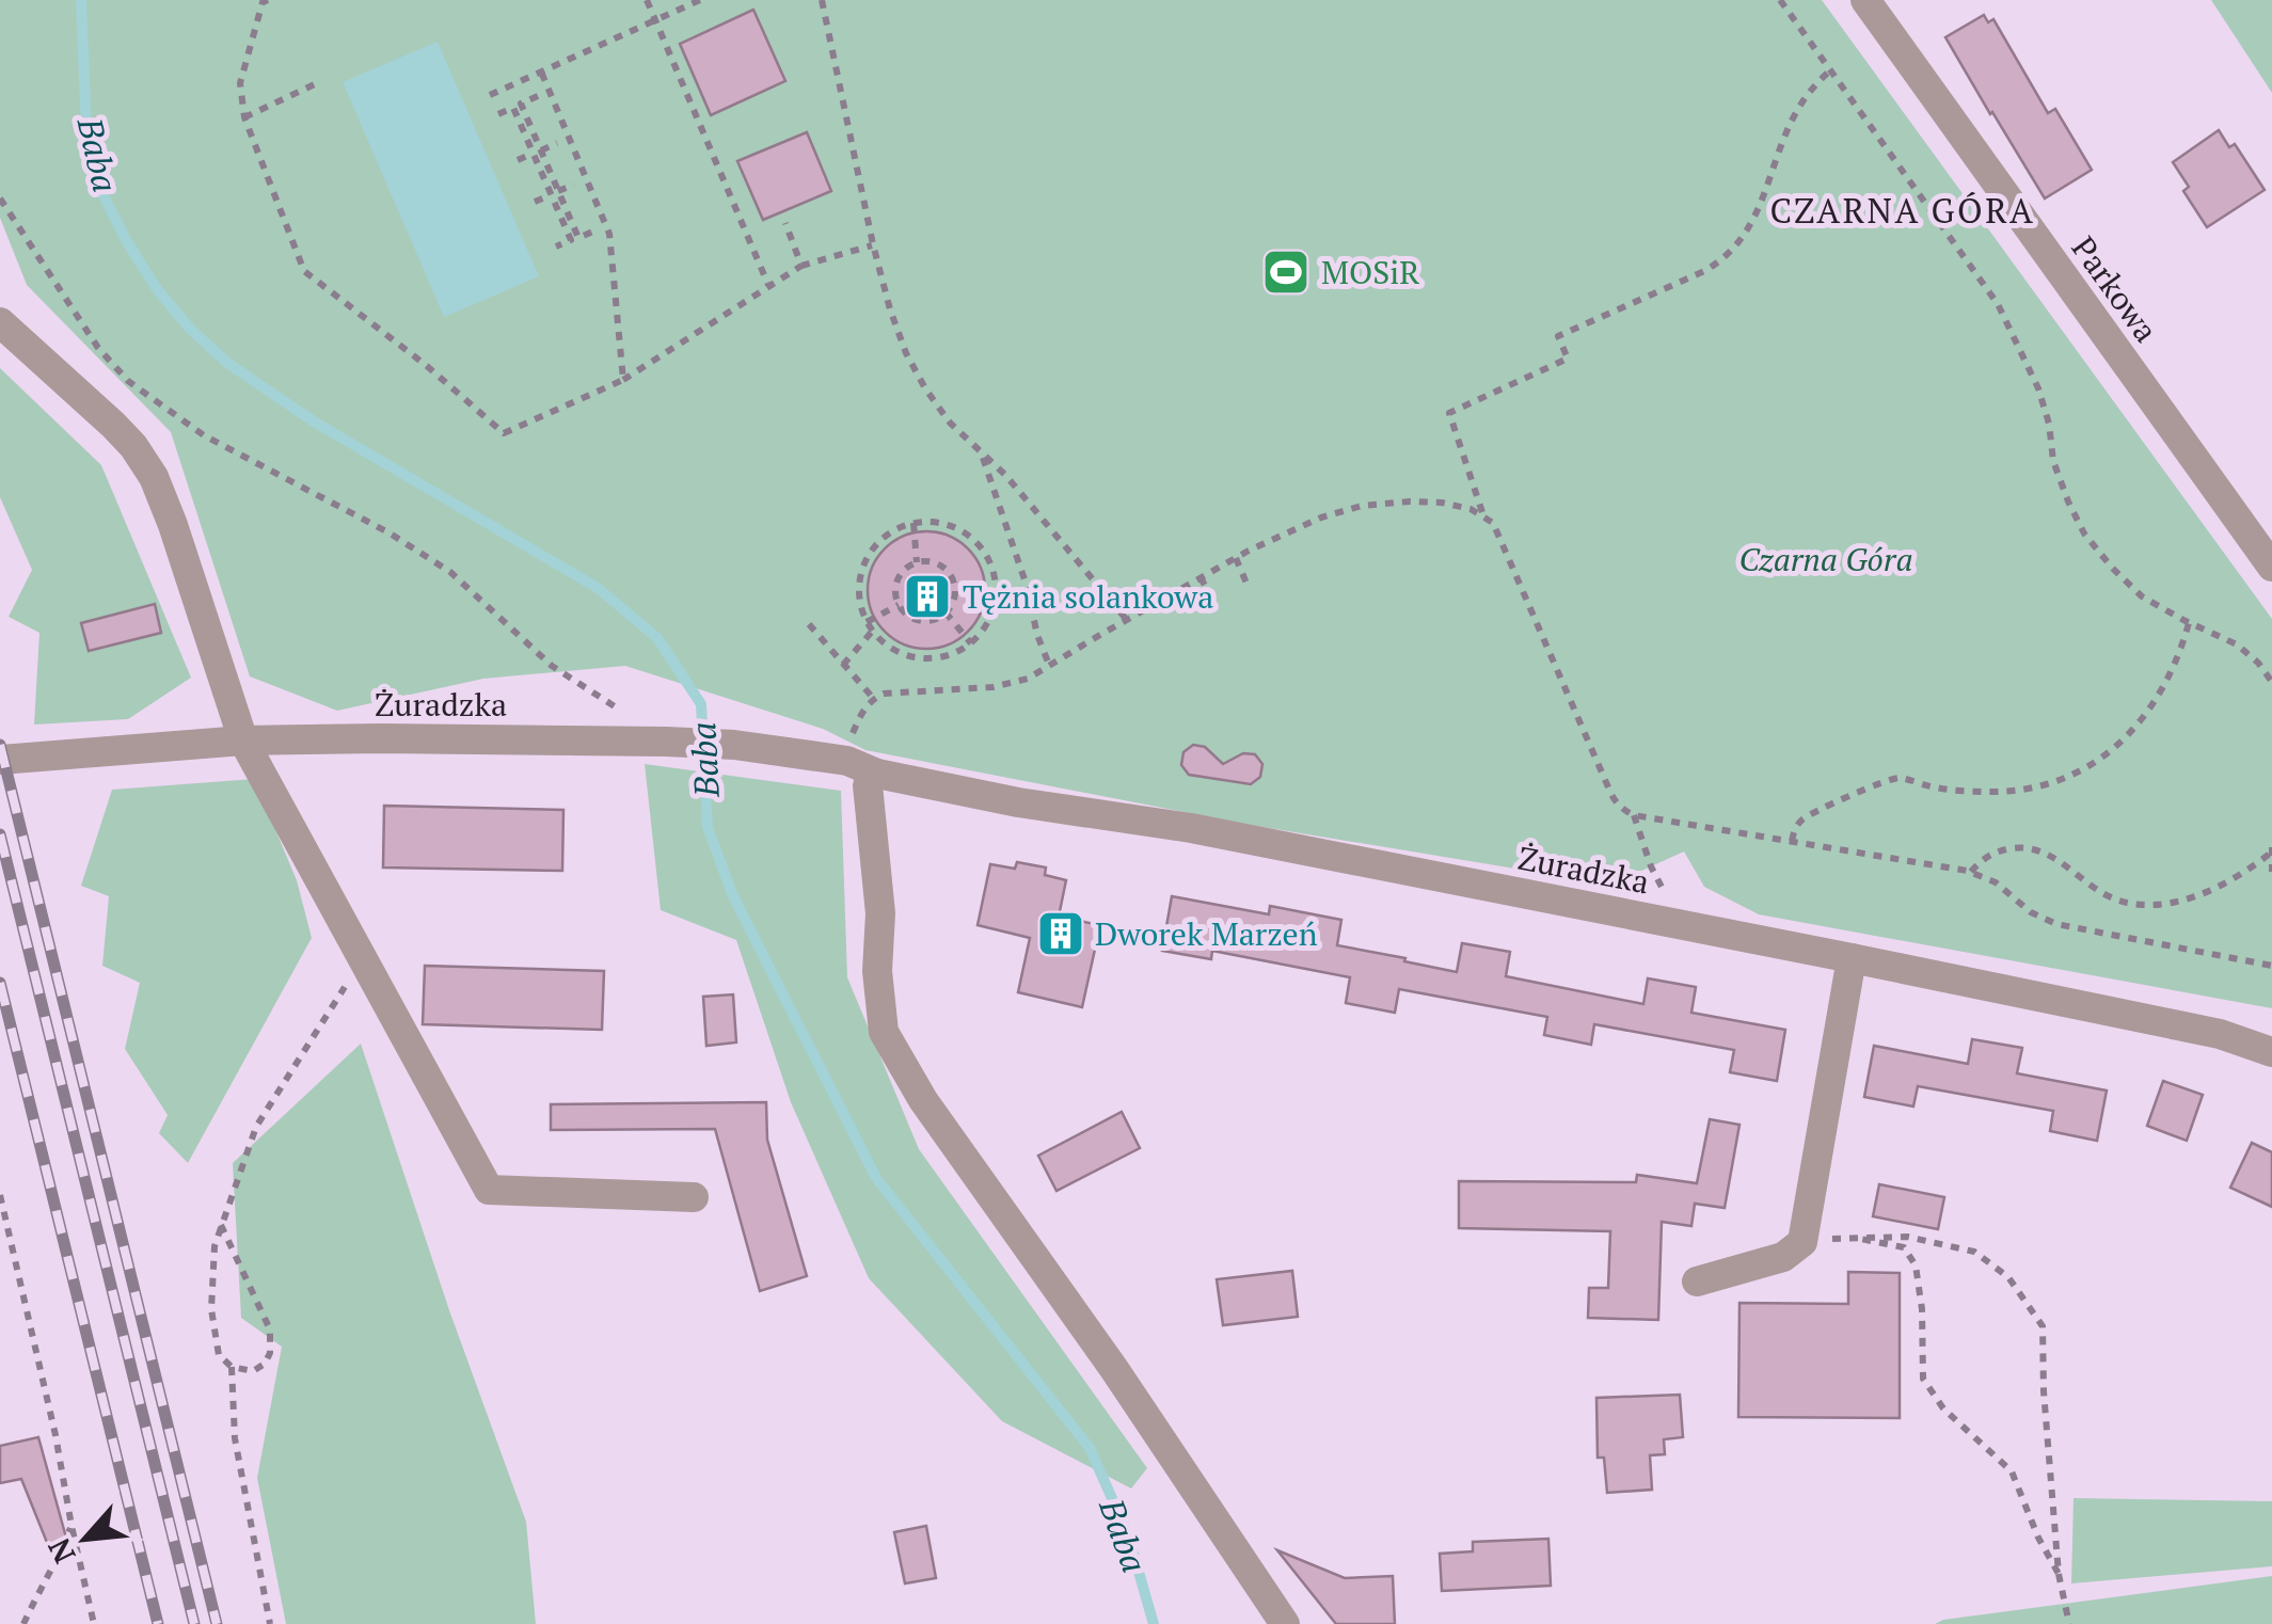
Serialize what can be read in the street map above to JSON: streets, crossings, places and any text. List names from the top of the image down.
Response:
{
  "streets": {
    "street": ["Parkowa", "Żuradzka"]
  },
  "districts": ["CZARNA GÓRA"],
  "water": ["Baba"],
  "parks": ["Czarna Góra"],
  "places": {
    "sports": ["MOSiR"],
    "building": ["Tężnia solankowa", "Dworek Marzeń"]
  },
  "north": "bottom left"
}
